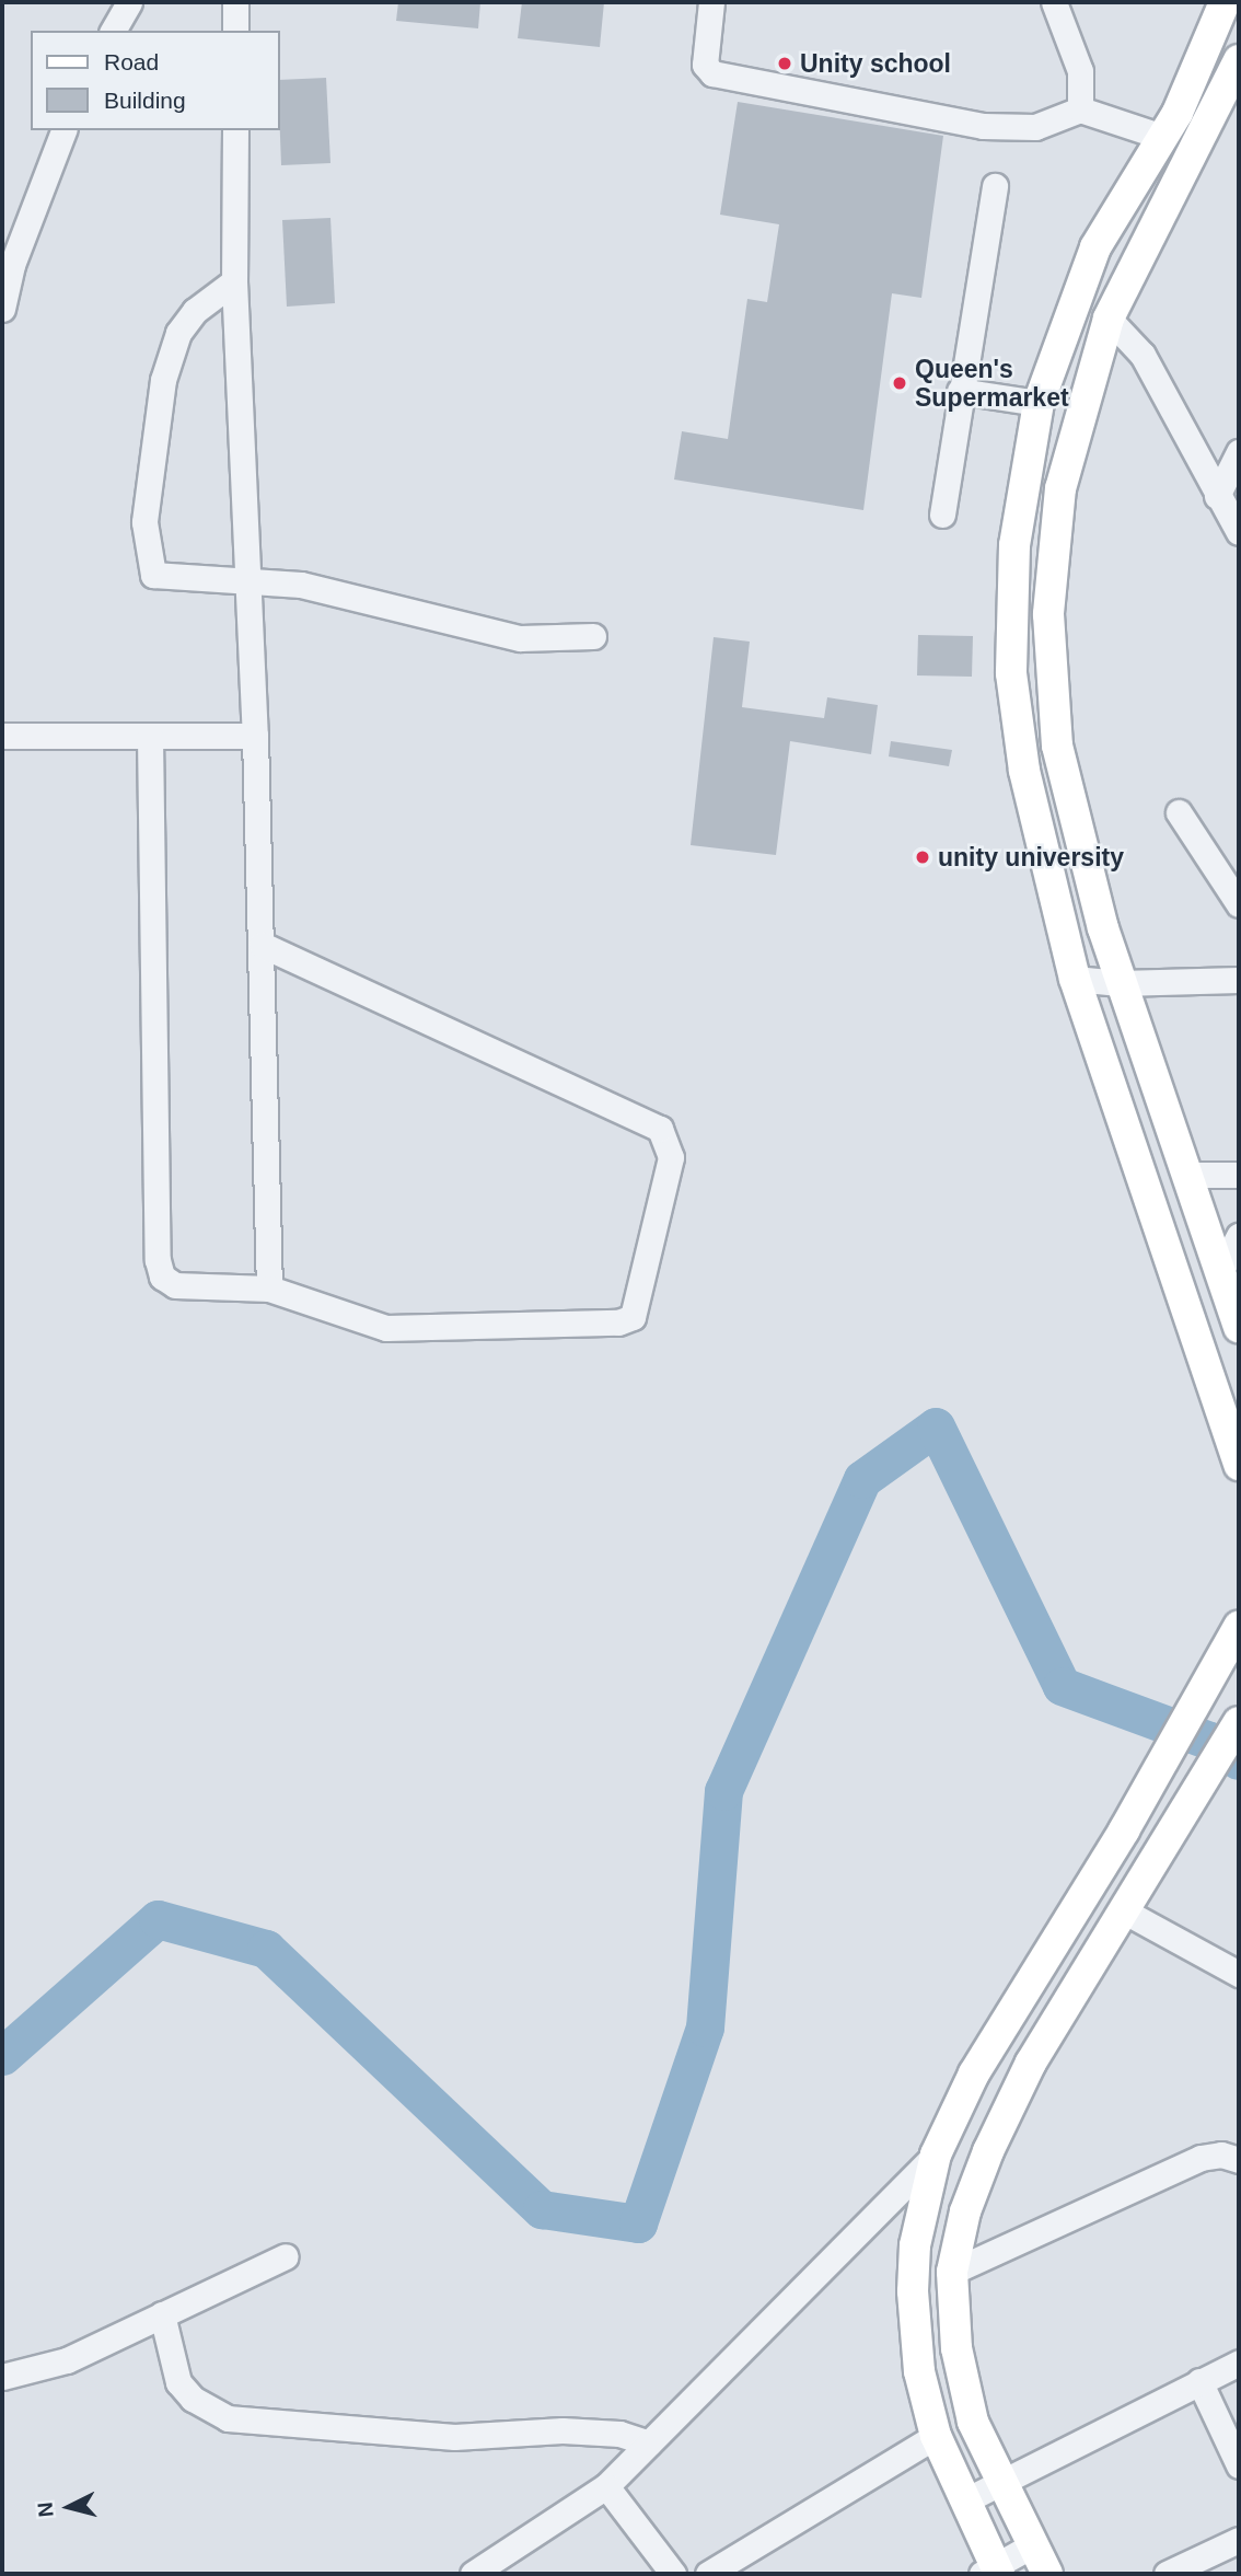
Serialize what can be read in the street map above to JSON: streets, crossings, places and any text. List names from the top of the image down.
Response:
{
  "places": ["Unity school", "Queen's Supermarket", "unity university"],
  "legend": ["Road", "Building"],
  "north": "left"
}
